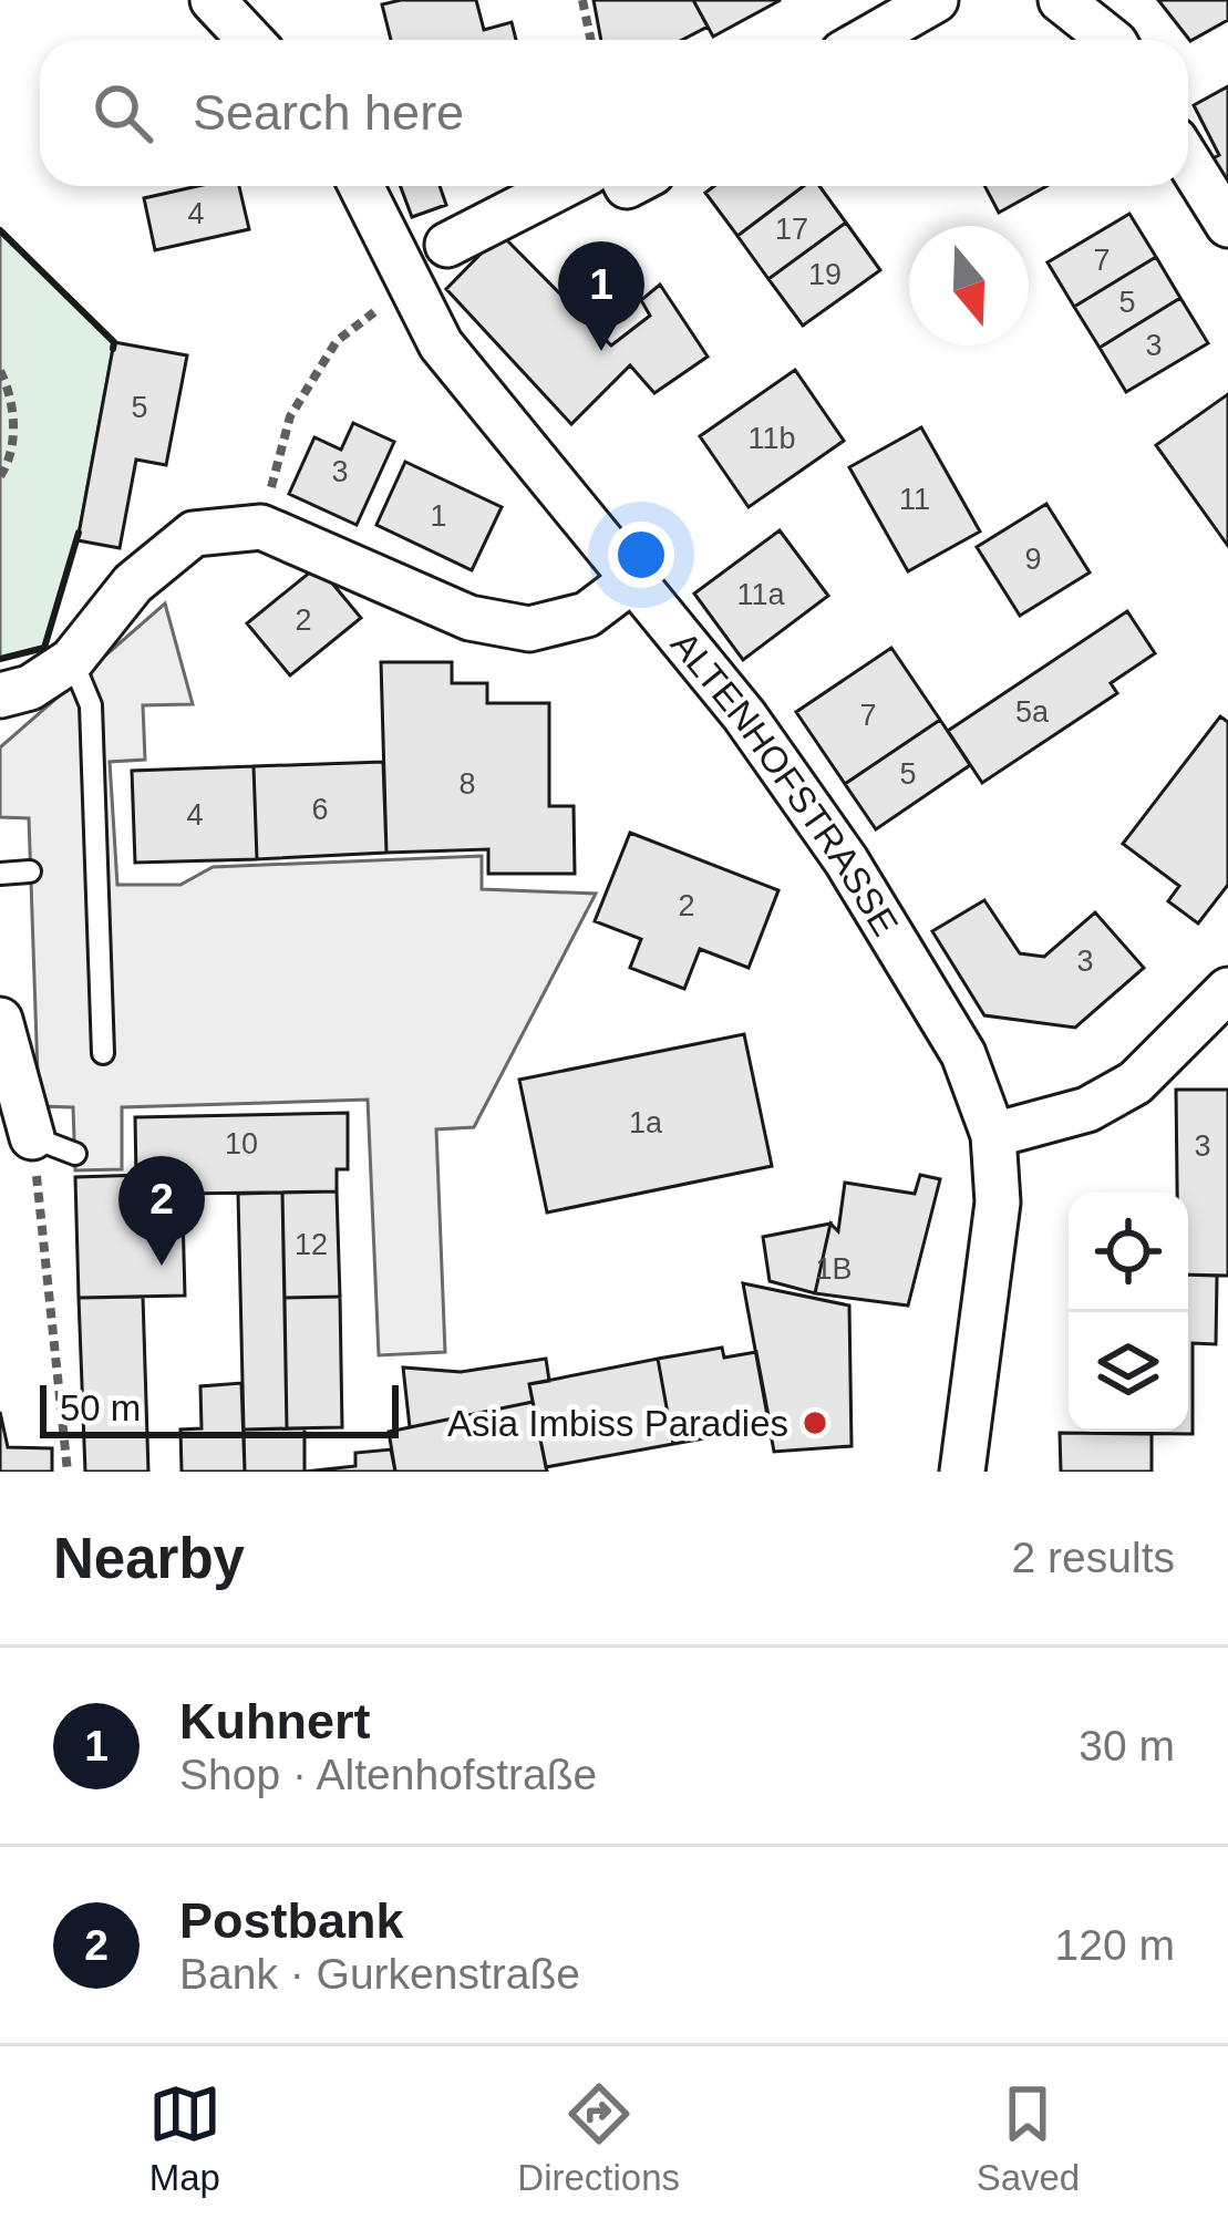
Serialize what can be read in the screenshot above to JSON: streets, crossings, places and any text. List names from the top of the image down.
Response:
{
  "streets": {
    "street": ["ALTENHOFSTRASSE"]
  },
  "places": ["Asia Imbiss Paradies"],
  "house_numbers": [
    "4",
    "17",
    "7",
    "19",
    "5",
    "3",
    "5",
    "11b",
    "3",
    "11",
    "1",
    "9",
    "11a",
    "2",
    "5a",
    "7",
    "5",
    "8",
    "6",
    "4",
    "2",
    "3",
    "1a",
    "10",
    "3",
    "12",
    "1B"
  ],
  "scale_bar": "50 m",
  "north": "bottom",
  "page": {
    "search": "Search here",
    "pins": ["1", "2"],
    "scale": "50 m",
    "heading": ["Nearby", "2 results"],
    "list": [
      {
        "mark": "1",
        "name": "Kuhnert",
        "note": "Shop · Altenhofstraße",
        "value": "30 m"
      },
      {
        "mark": "2",
        "name": "Postbank",
        "note": "Bank · Gurkenstraße",
        "value": "120 m"
      }
    ],
    "nav": ["Map", "Directions", "Saved"]
  }
}
